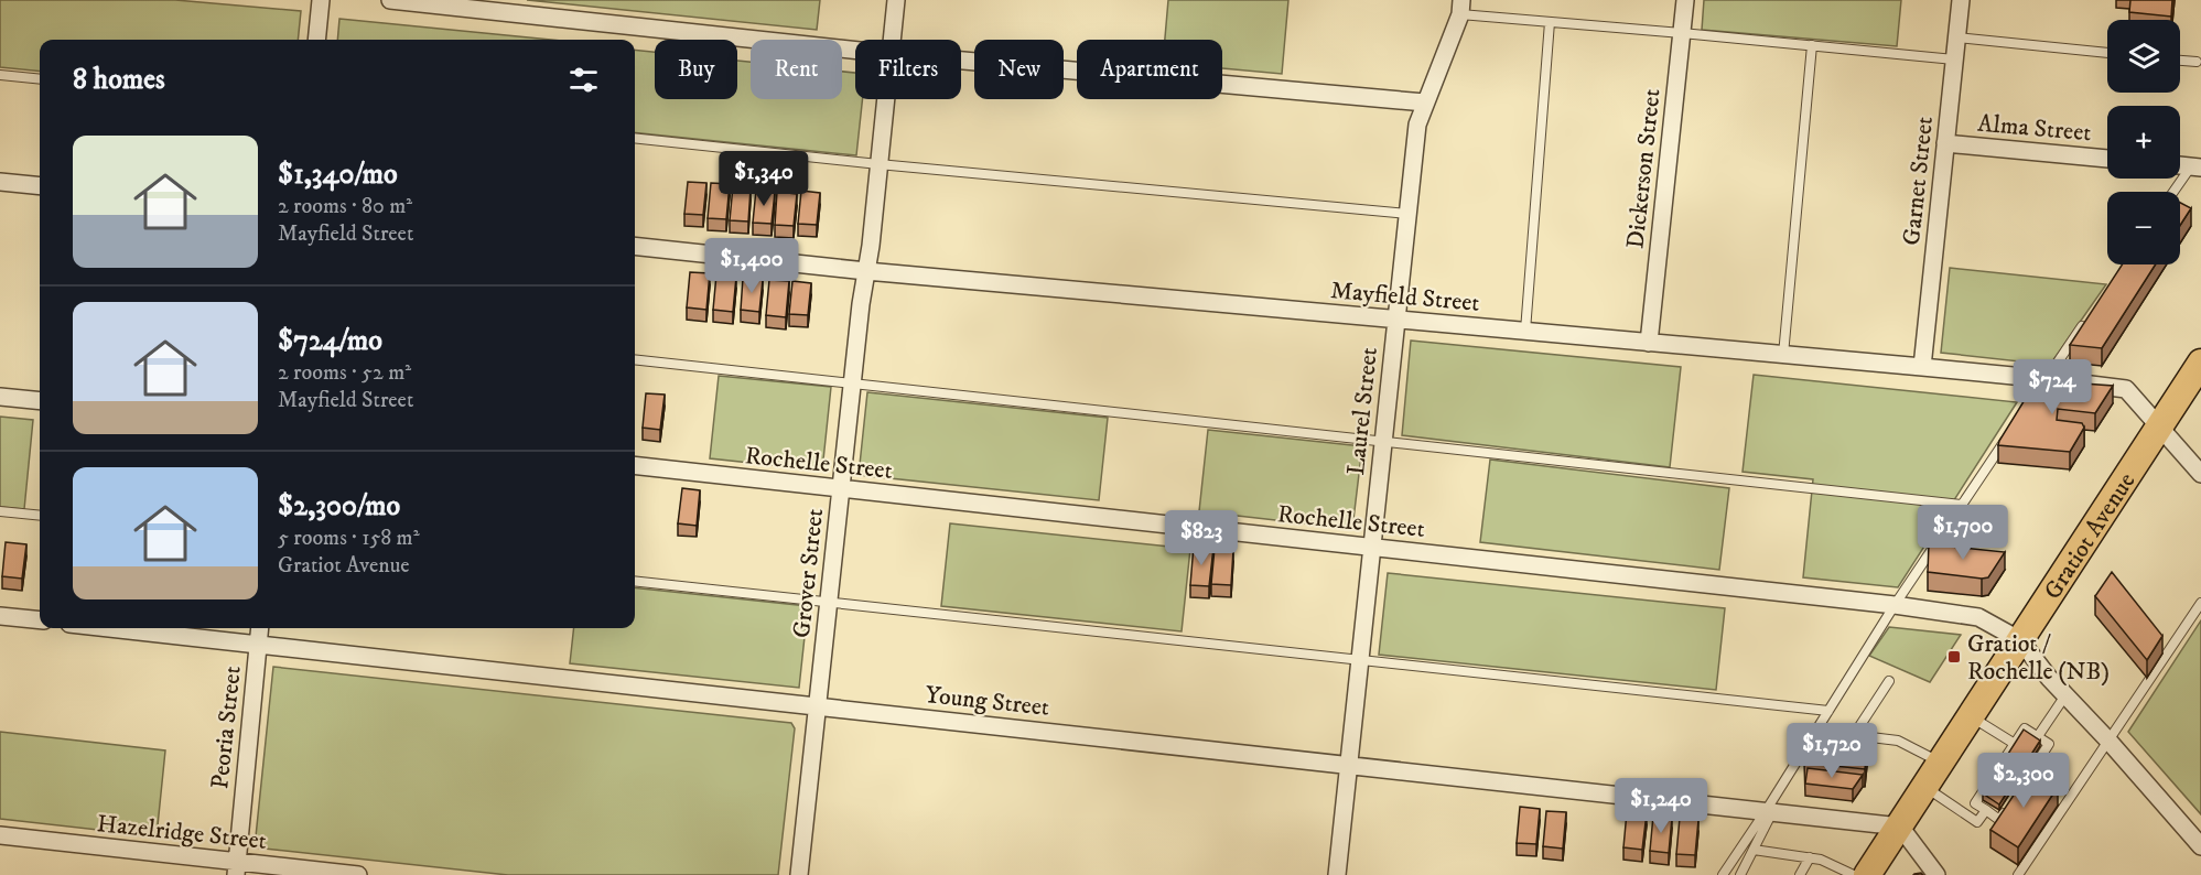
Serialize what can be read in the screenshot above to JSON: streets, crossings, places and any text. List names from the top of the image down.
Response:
{
  "streets": {
    "main road": ["Gratiot Avenue"],
    "street": [
      "Alma Street",
      "Dickerson Street",
      "Garnet Street",
      "Mayfield Street",
      "Laurel Street",
      "Rochelle Street",
      "Grover Street",
      "Young Street",
      "Peoria Street",
      "Hazelridge Street"
    ]
  },
  "crossings": [
    ["Alma Street", "Garnet Street"],
    ["Dickerson Street", "Mayfield Street"],
    ["Garnet Street", "Mayfield Street"],
    ["Mayfield Street", "Laurel Street"],
    ["Mayfield Street", "Gratiot Avenue"],
    ["Mayfield Street", "Grover Street"],
    ["Laurel Street", "Rochelle Street"],
    ["Laurel Street", "Young Street"],
    ["Rochelle Street", "Gratiot Avenue"],
    ["Rochelle Street", "Grover Street"],
    ["Gratiot Avenue", "Young Street"],
    ["Grover Street", "Young Street"],
    ["Young Street", "Peoria Street"],
    ["Peoria Street", "Hazelridge Street"]
  ],
  "places": {
    "transit": ["Gratiot / Rochelle (NB)"]
  },
  "page": {
    "map_buttons": ["+", "−"],
    "chip": [
      "Buy",
      "Rent",
      "Filters",
      "New",
      "Apartment"
    ],
    "heading": "8 homes",
    "list": [
      {
        "name": "$1,340/mo",
        "note": "2 rooms · 80 m² · Mayfield Street"
      },
      {
        "name": "$724/mo",
        "note": "2 rooms · 52 m² · Mayfield Street"
      },
      {
        "name": "$2,300/mo",
        "note": "5 rooms · 158 m² · Gratiot Avenue"
      }
    ],
    "price": [
      "$1,340",
      "$1,400",
      "$724",
      "$1,700",
      "$823",
      "$1,720",
      "$2,300",
      "$1,240"
    ]
  }
}
